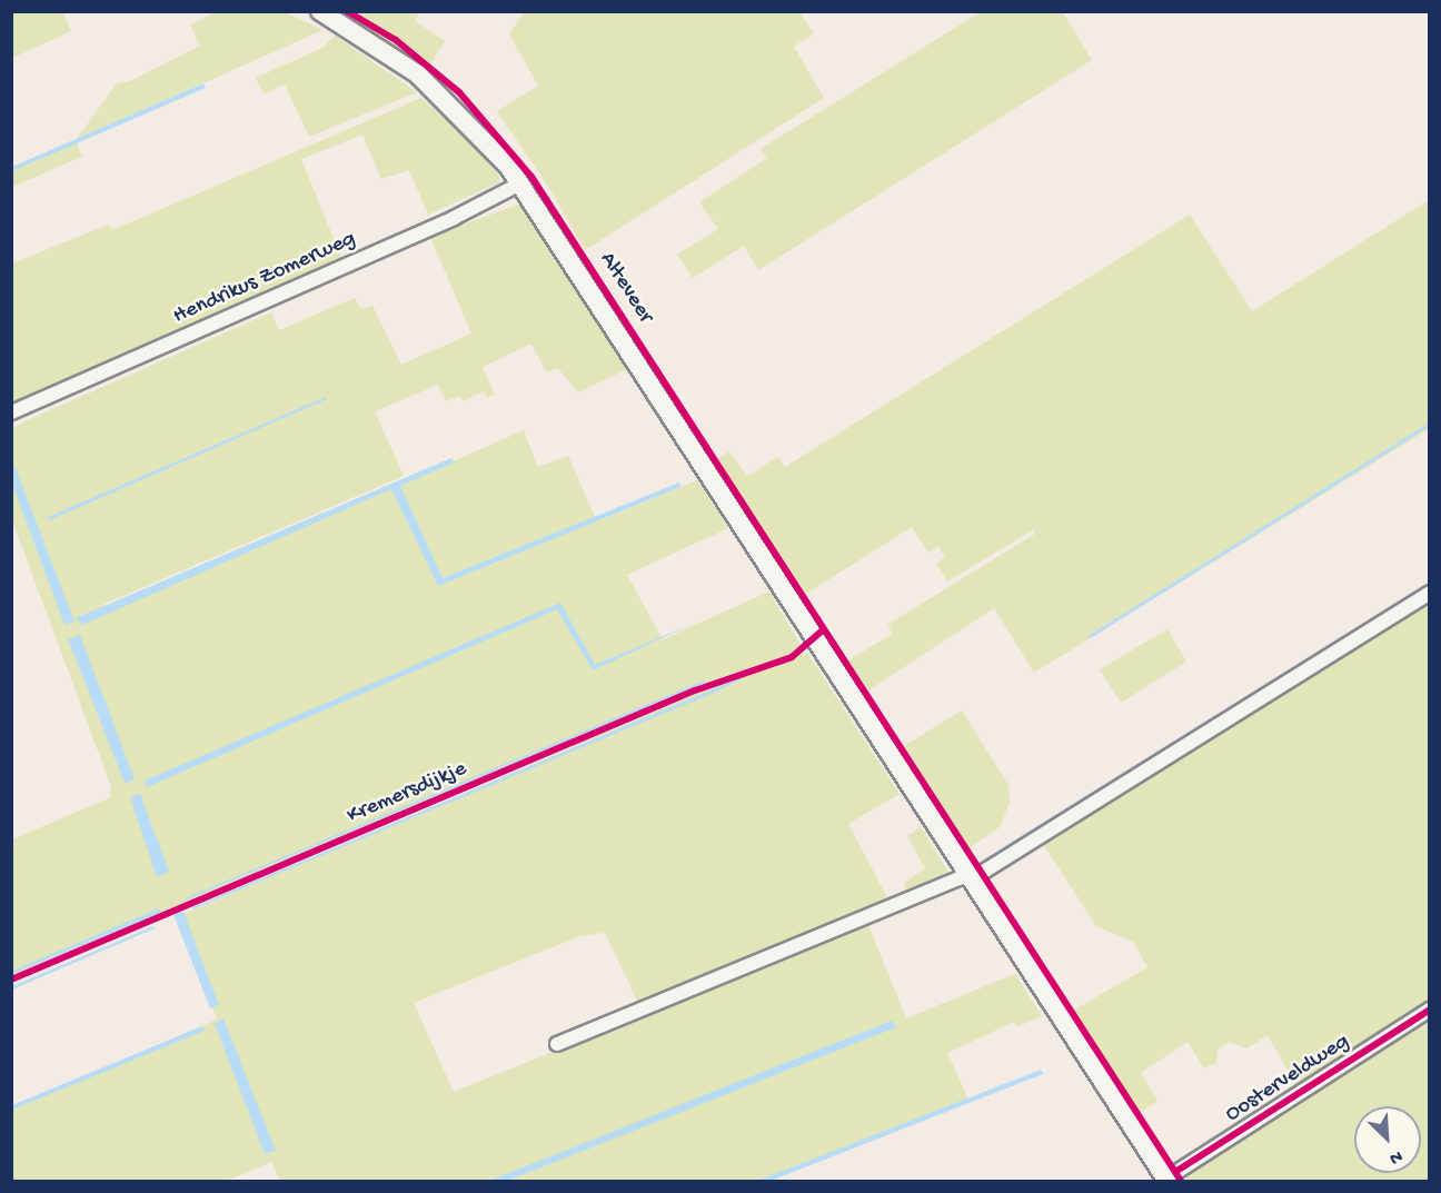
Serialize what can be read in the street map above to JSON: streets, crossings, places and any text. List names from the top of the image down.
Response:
{
  "streets": {
    "street": ["Hendrikus Zomerweg", "Alteveer", "Oosterveldweg"],
    "cycle path": ["Kremersdijkje"]
  },
  "crossings": [
    ["Hendrikus Zomerweg", "Alteveer"],
    ["Alteveer", "Oosterveldweg"]
  ],
  "north": "bottom right"
}
